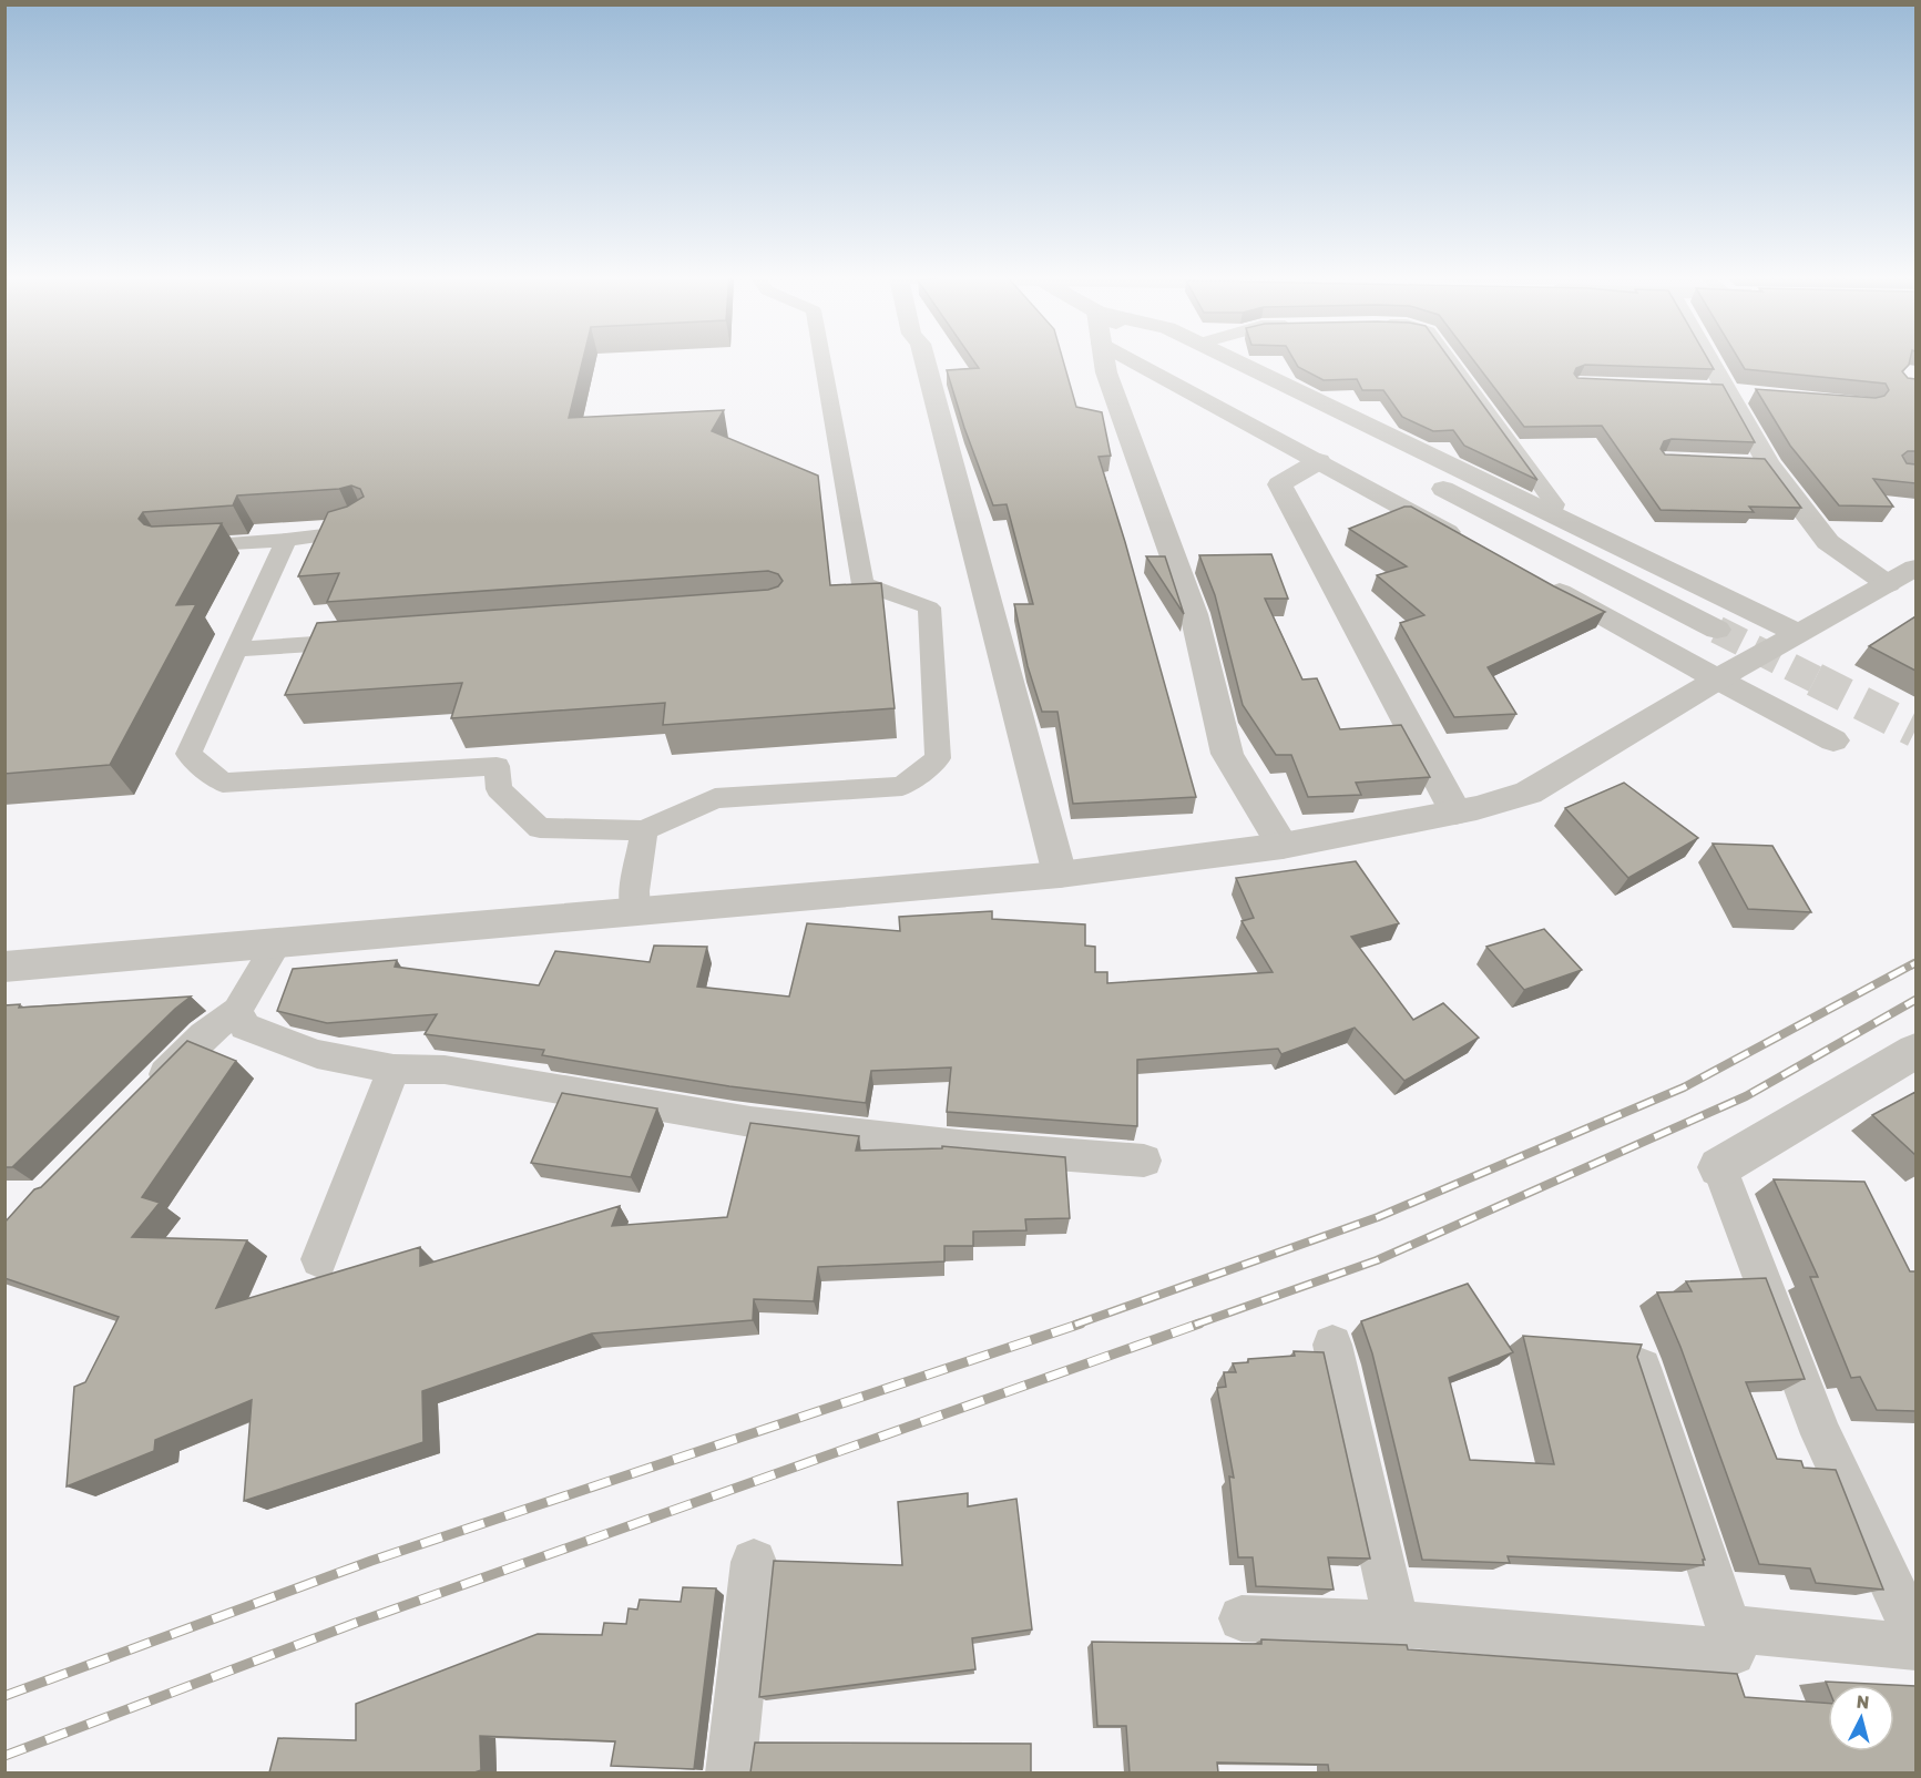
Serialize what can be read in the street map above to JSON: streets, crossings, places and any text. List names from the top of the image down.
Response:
{
  "north": "top"
}
